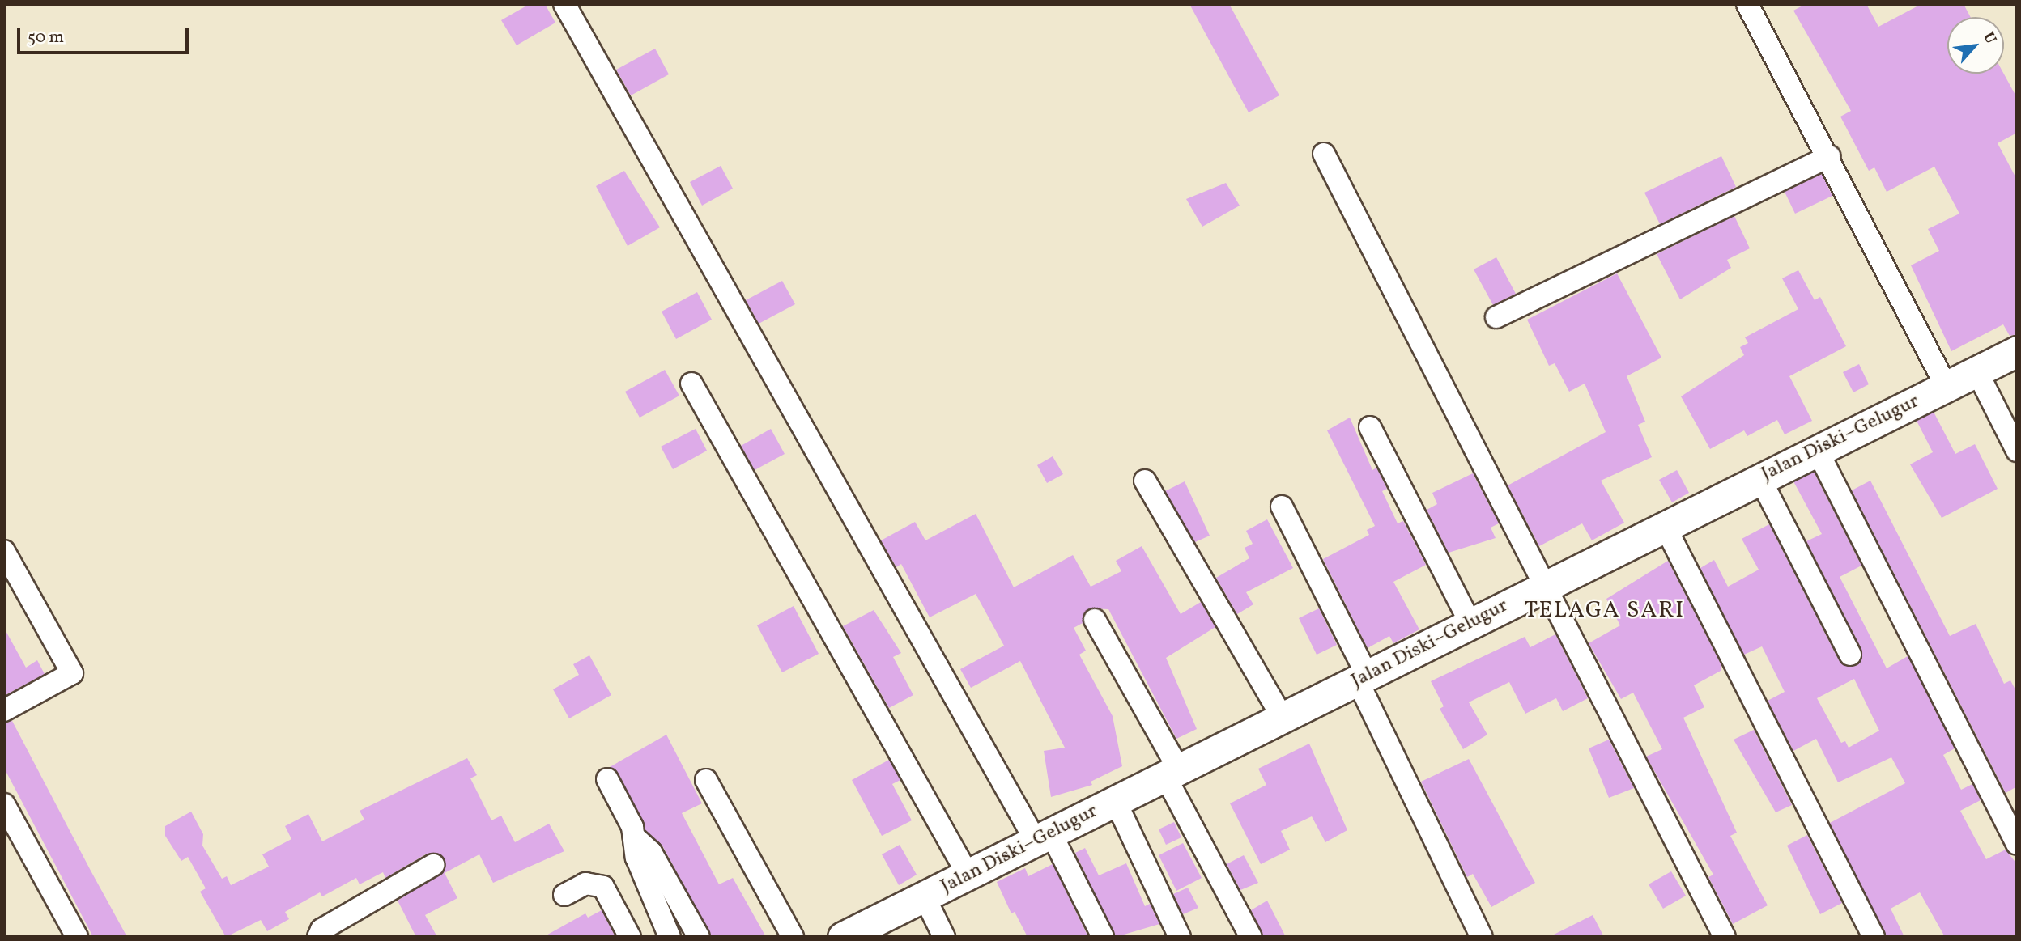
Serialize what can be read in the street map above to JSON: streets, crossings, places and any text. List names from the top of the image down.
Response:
{
  "streets": {
    "main road": ["Jalan Diski–Gelugur"]
  },
  "districts": ["TELAGA SARI"],
  "scale_bar": "50 m",
  "north": "top right"
}
